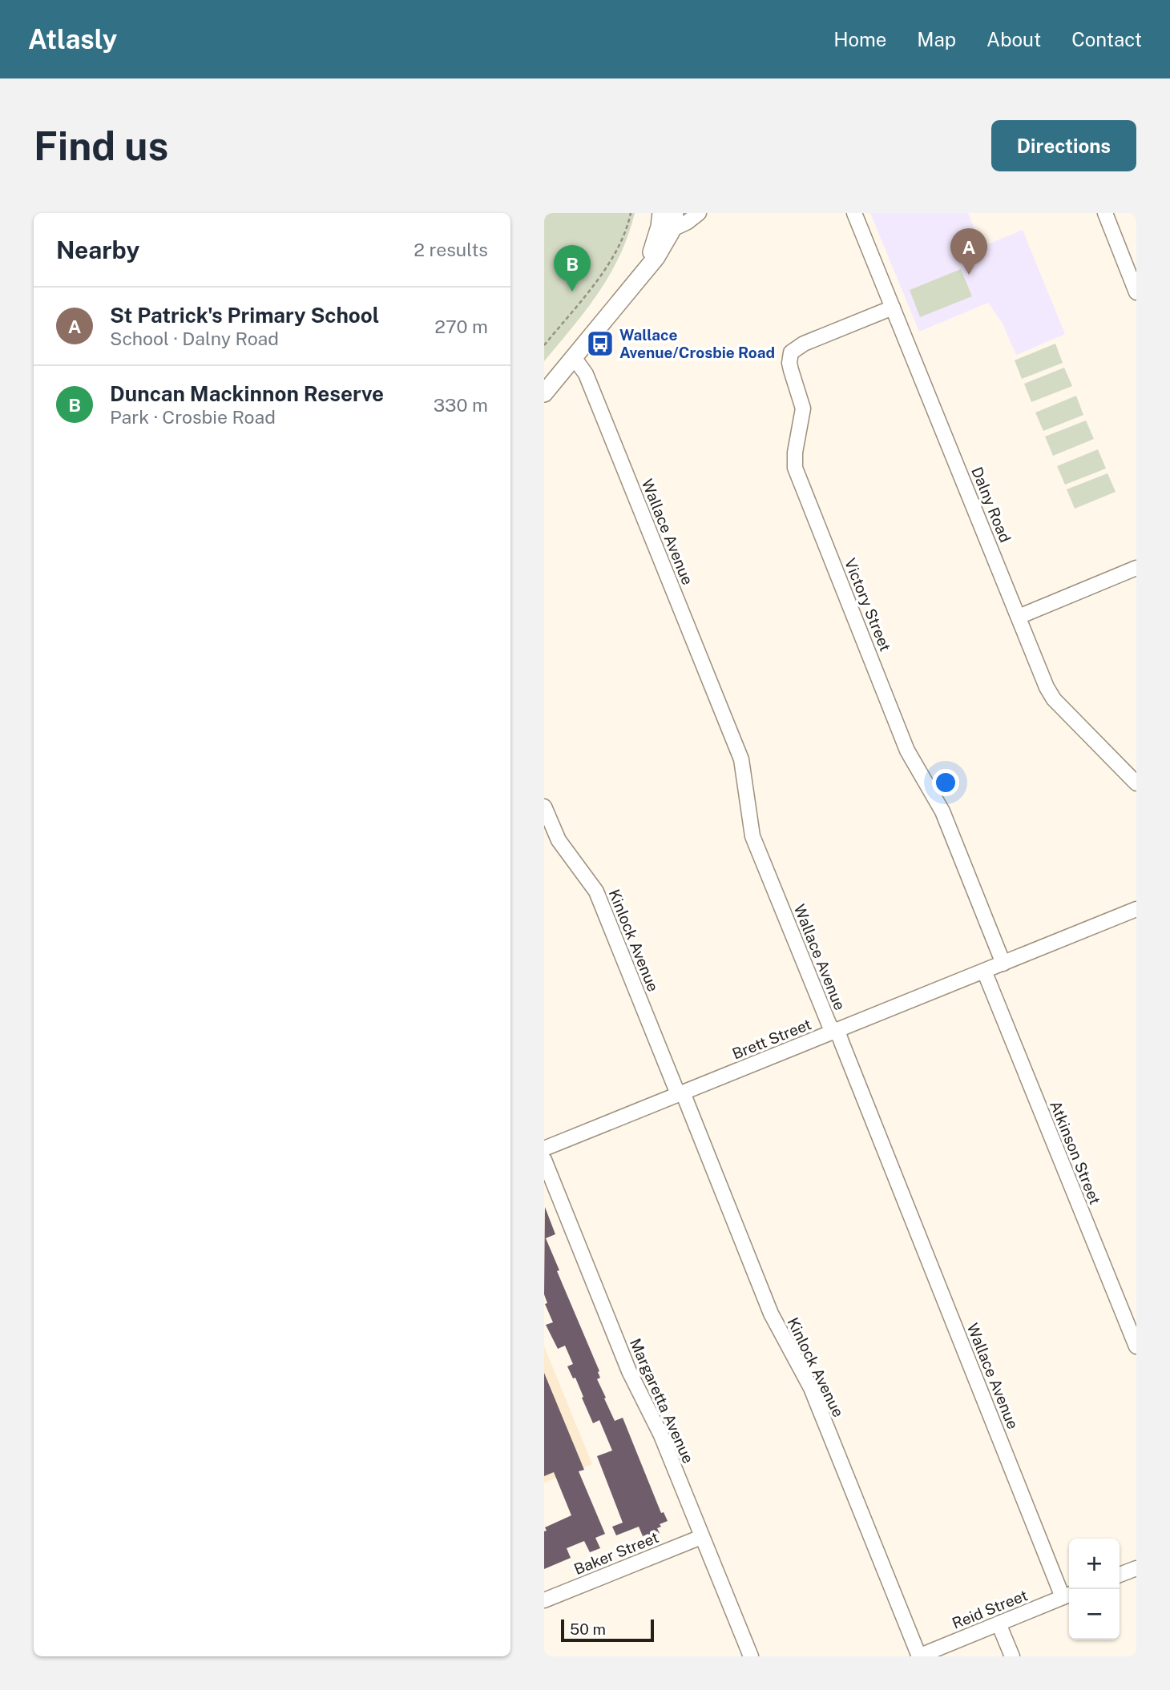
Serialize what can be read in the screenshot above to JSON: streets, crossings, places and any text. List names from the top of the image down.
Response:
{
  "streets": {
    "street": [
      "Dalny Road",
      "Wallace Avenue",
      "Victory Street",
      "Kinlock Avenue",
      "Brett Street",
      "Atkinson Street",
      "Margaretta Avenue",
      "Baker Street",
      "Reid Street"
    ]
  },
  "crossings": [
    ["Dalny Road", "Victory Street"],
    ["Wallace Avenue", "Brett Street"],
    ["Wallace Avenue", "Reid Street"],
    ["Victory Street", "Brett Street"],
    ["Kinlock Avenue", "Brett Street"],
    ["Kinlock Avenue", "Reid Street"],
    ["Brett Street", "Atkinson Street"],
    ["Brett Street", "Margaretta Avenue"],
    ["Margaretta Avenue", "Baker Street"]
  ],
  "places": {
    "bus stop": ["Wallace Avenue/Crosbie Road"]
  },
  "scale_bar": "50 m",
  "page": {
    "header": "Atlasly",
    "nav": [
      "Home",
      "Map",
      "About",
      "Contact"
    ],
    "buttons": "Directions",
    "title": "Find us",
    "heading": ["Nearby", "2 results"],
    "pins": ["A", "B"],
    "list": [
      {
        "mark": "A",
        "name": "St Patrick's Primary School",
        "note": "School · Dalny Road",
        "value": "270 m"
      },
      {
        "mark": "B",
        "name": "Duncan Mackinnon Reserve",
        "note": "Park · Crosbie Road",
        "value": "330 m"
      }
    ],
    "map_buttons": ["+", "−"],
    "scale": "50 m"
  }
}
